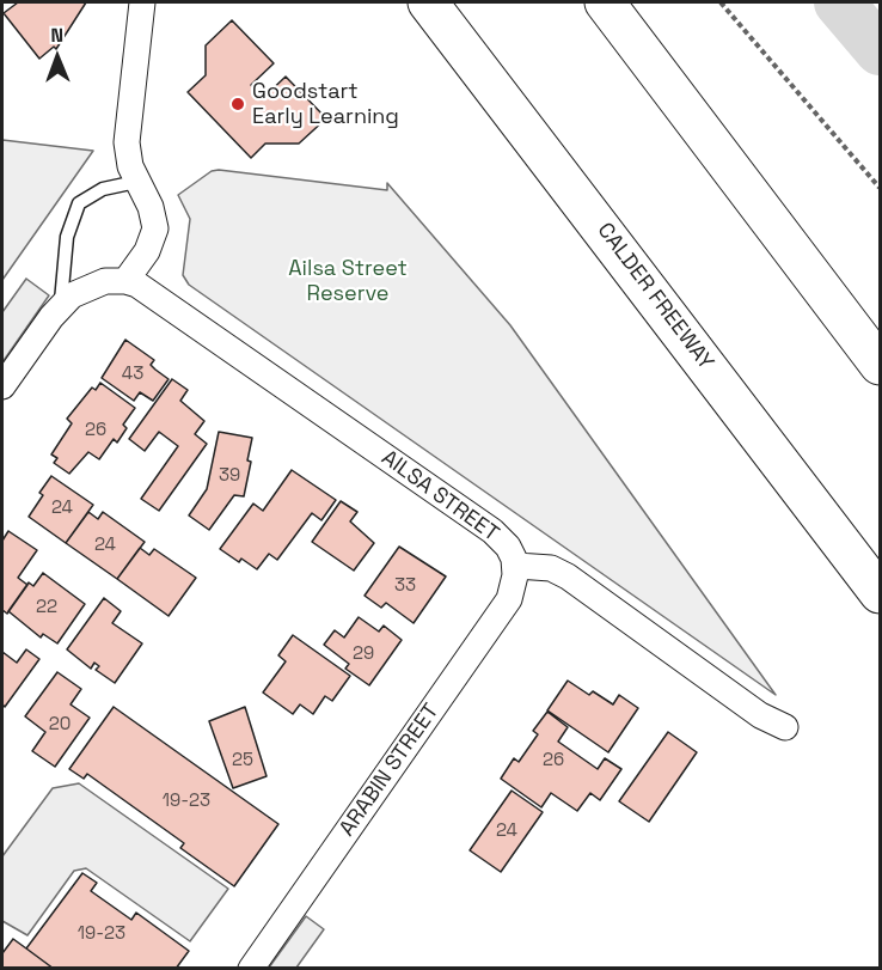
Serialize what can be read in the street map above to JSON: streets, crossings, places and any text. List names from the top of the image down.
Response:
{
  "streets": {
    "highway": ["CALDER FREEWAY"],
    "street": ["AILSA STREET", "ARABIN STREET"]
  },
  "crossings": [
    ["AILSA STREET", "ARABIN STREET"]
  ],
  "parks": ["Ailsa Street Reserve"],
  "places": ["Goodstart Early Learning"],
  "house_numbers": [
    "43",
    "26",
    "39",
    "24",
    "24",
    "33",
    "22",
    "29",
    "20",
    "25",
    "26",
    "19-23",
    "24",
    "19-23"
  ],
  "north": "top"
}
